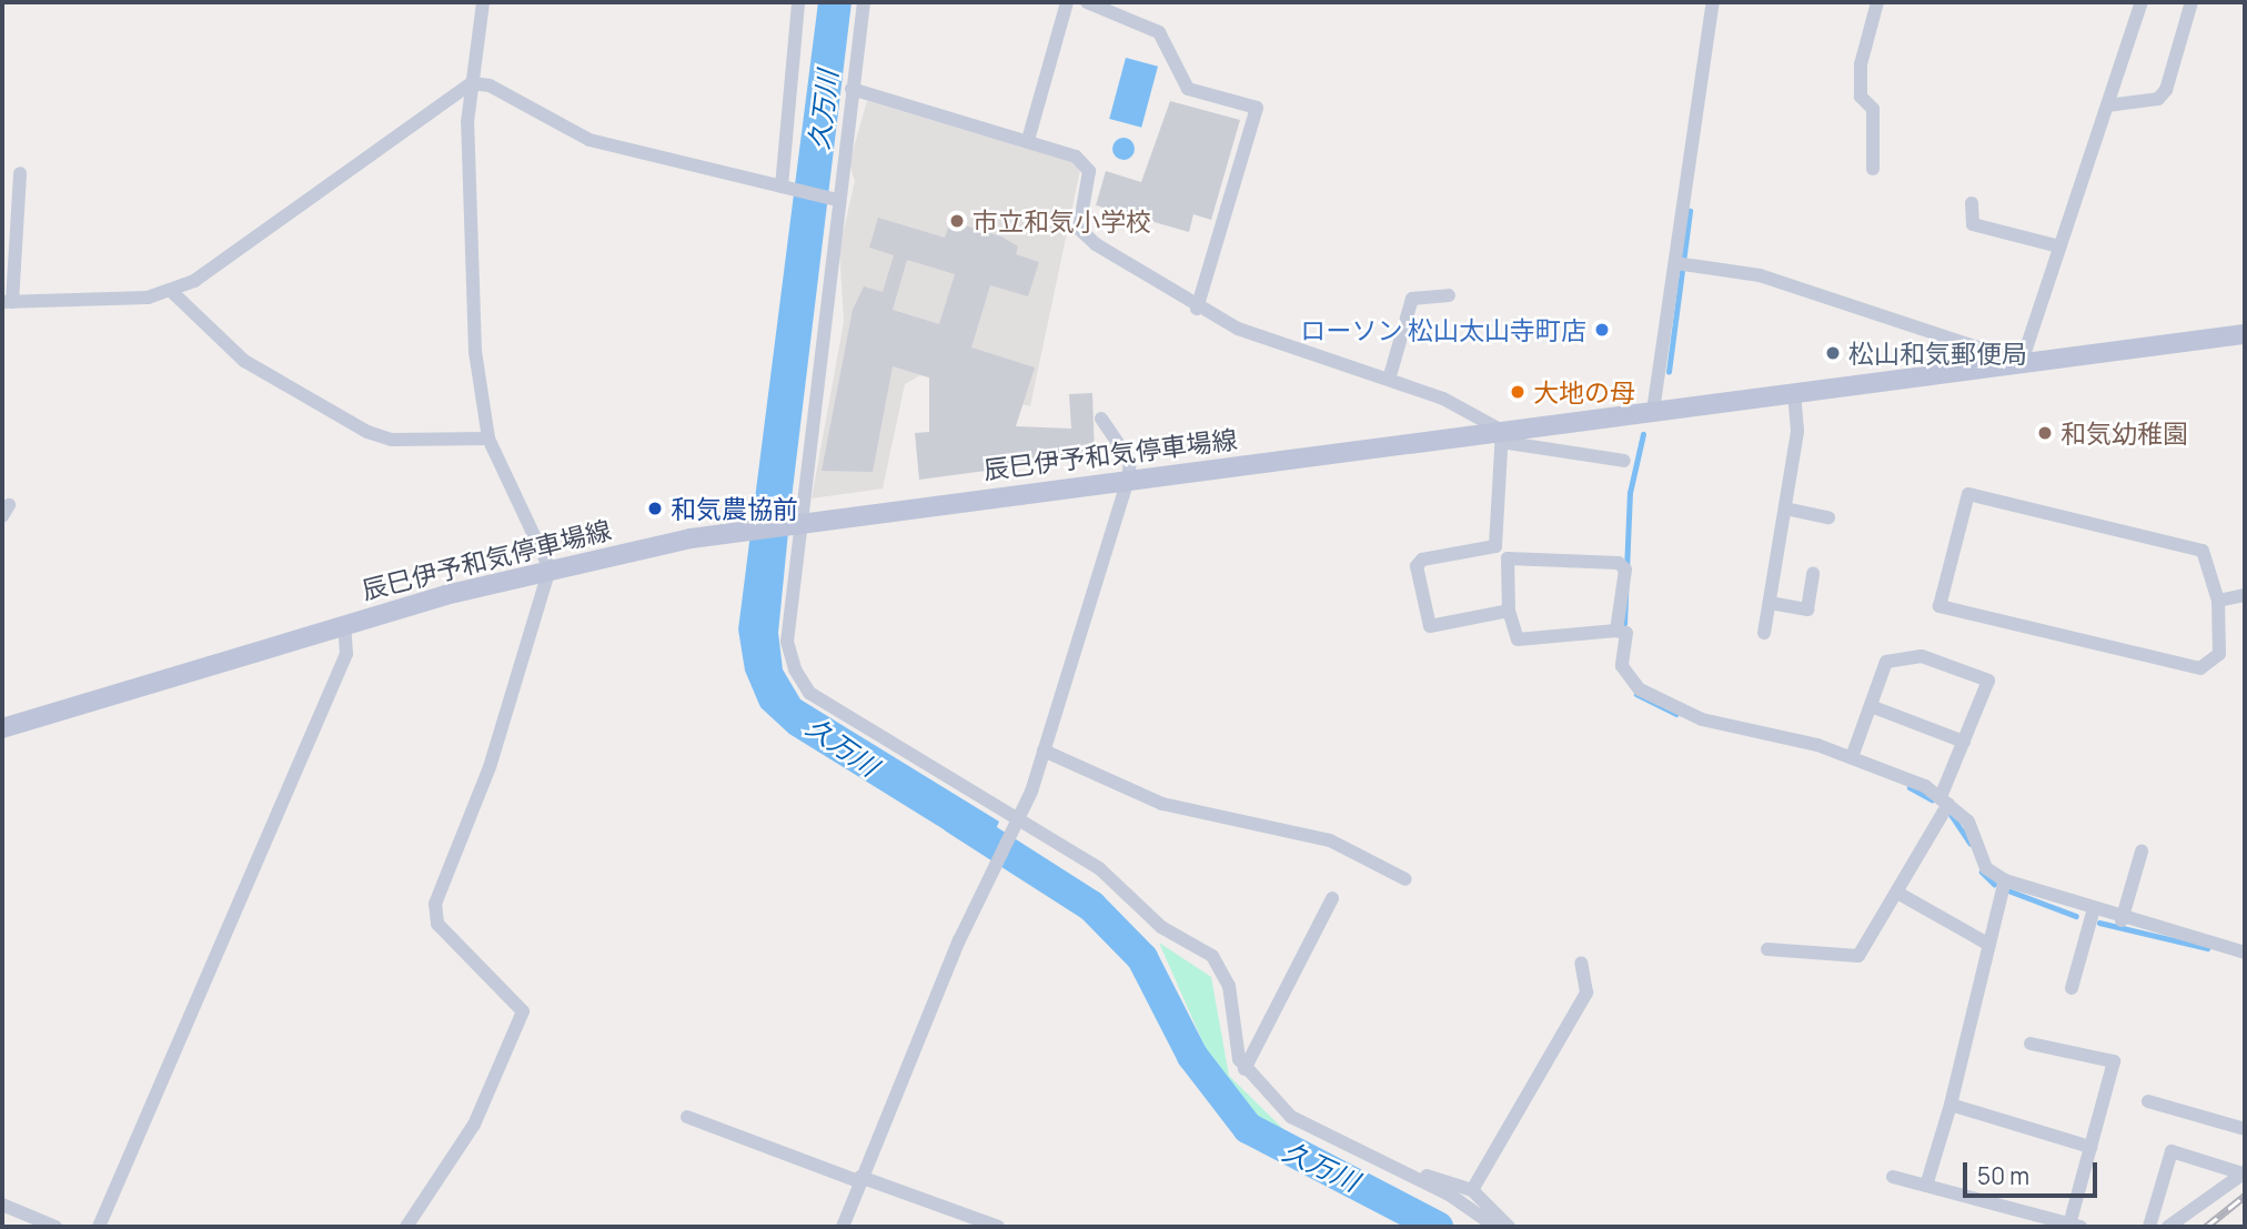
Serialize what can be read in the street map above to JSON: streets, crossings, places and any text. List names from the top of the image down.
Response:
{
  "streets": {
    "main road": ["辰巳伊予和気停車場線"]
  },
  "water": ["久万川"],
  "places": [
    "市立和気小学校",
    "ローソン 松山太山寺町店",
    "松山和気郵便局",
    "大地の母",
    "和気幼稚園",
    "和気農協前"
  ],
  "scale_bar": "50 m"
}
